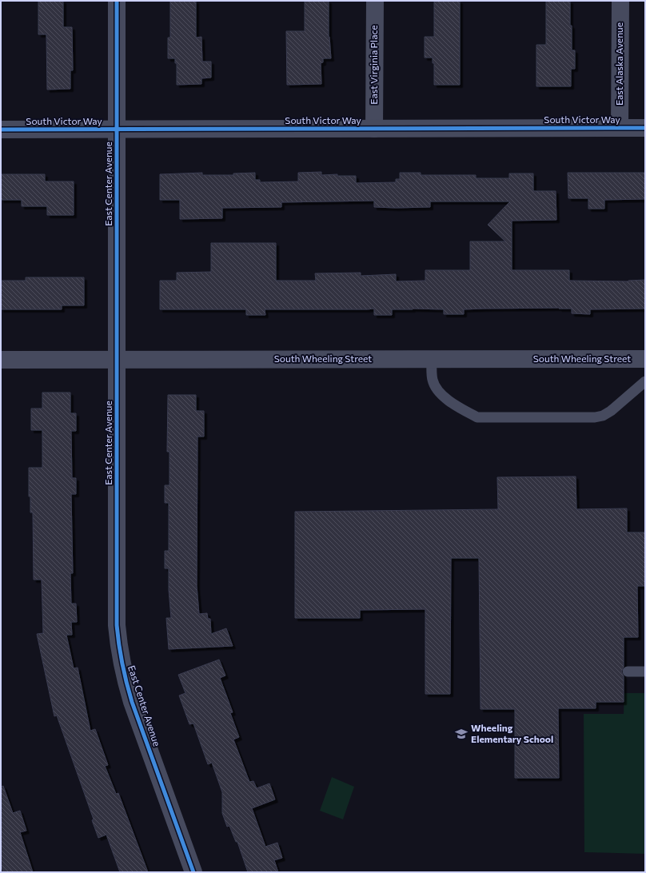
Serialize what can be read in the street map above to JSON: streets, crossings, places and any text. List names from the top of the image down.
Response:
{
  "streets": {
    "street": [
      "East Alaska Avenue",
      "East Virginia Place",
      "South Victor Way",
      "East Center Avenue",
      "South Wheeling Street"
    ]
  },
  "crossings": [
    ["East Alaska Avenue", "South Victor Way"],
    ["East Virginia Place", "South Victor Way"],
    ["South Victor Way", "East Center Avenue"],
    ["East Center Avenue", "South Wheeling Street"]
  ],
  "places": {
    "school or university": ["Wheeling Elementary School"]
  }
}
